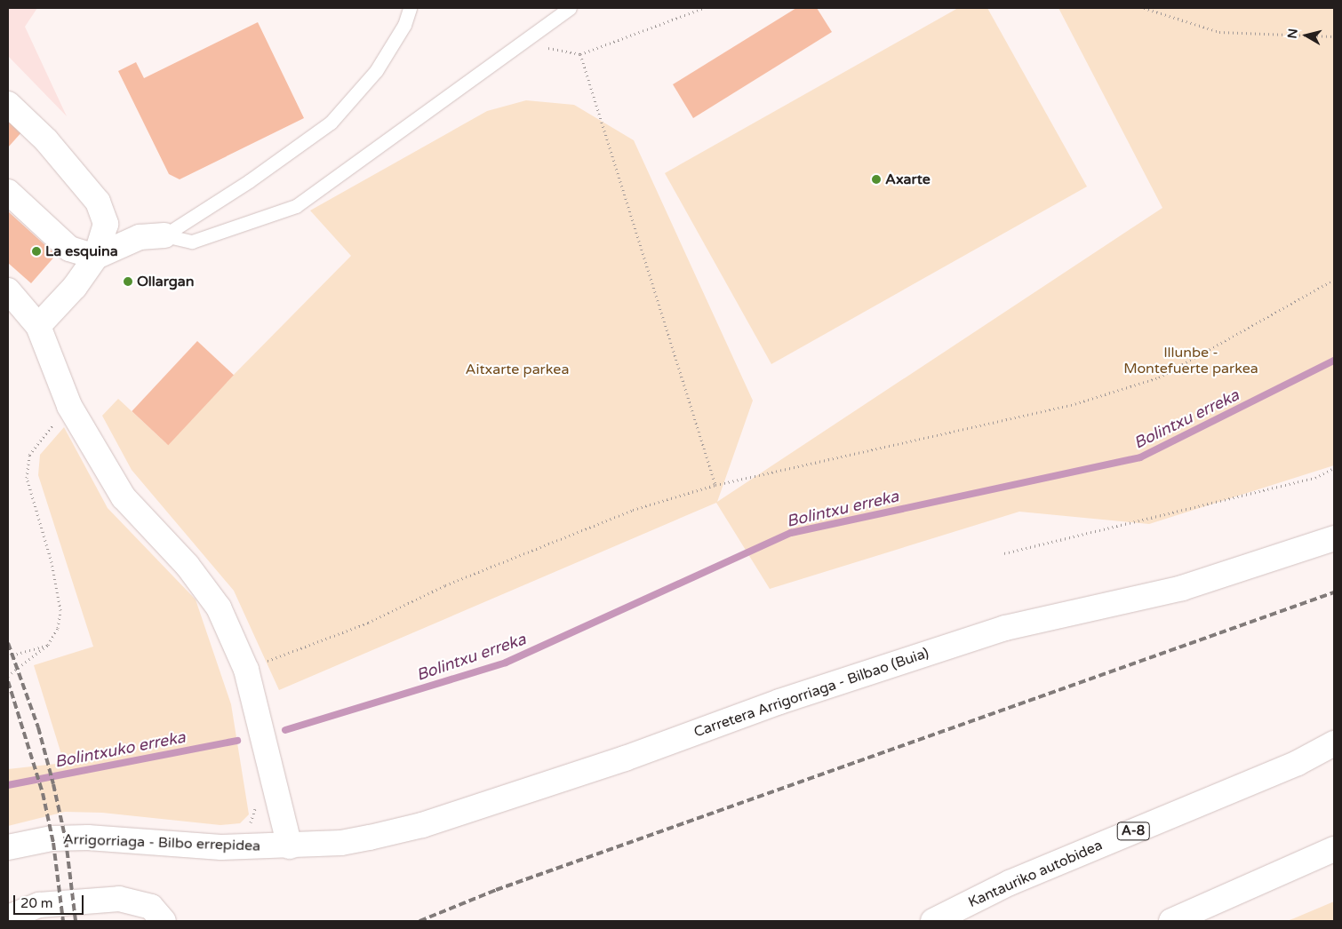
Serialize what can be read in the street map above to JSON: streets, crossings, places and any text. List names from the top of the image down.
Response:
{
  "streets": {
    "main road": [
      "Carretera Arrigorriaga - Bilbao (Buia)",
      "A-8",
      "Arrigorriaga - Bilbo errepidea",
      "Kantauriko autobidea"
    ]
  },
  "crossings": [
    ["Carretera Arrigorriaga - Bilbao (Buia)", "Arrigorriaga - Bilbo errepidea"]
  ],
  "water": ["Bolintxu erreka", "Bolintxuko erreka"],
  "parks": ["Illunbe - Montefuerte parkea", "Aitxarte parkea"],
  "places": ["Axarte", "La esquina", "Ollargan"],
  "scale_bar": "20 m",
  "north": "left"
}
